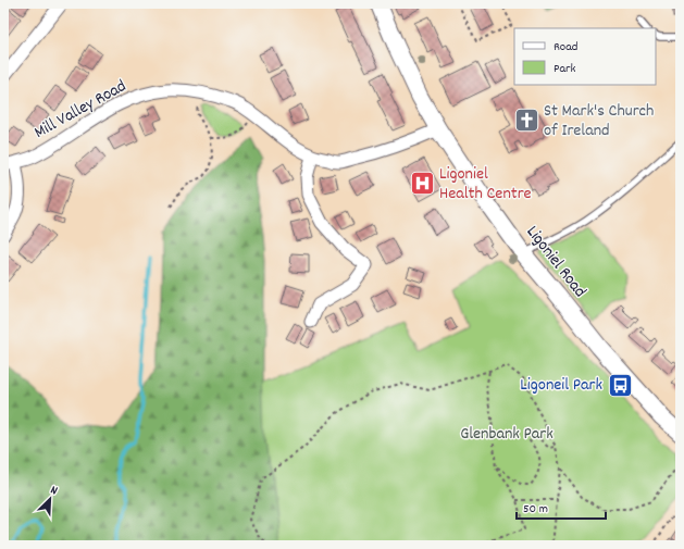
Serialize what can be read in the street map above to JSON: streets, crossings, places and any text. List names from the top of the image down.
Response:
{
  "streets": {
    "street": ["Mill Valley Road", "Ligoniel Road"]
  },
  "crossings": [
    ["Mill Valley Road", "Ligoniel Road"]
  ],
  "parks": ["Glenbank Park"],
  "places": {
    "church": ["St Mark's Church of Ireland"],
    "hospital": ["Ligoniel Health Centre"],
    "bus stop": ["Ligoneil Park"]
  },
  "legend": ["Road", "Park"],
  "scale_bar": "50 m",
  "north": "top right"
}
